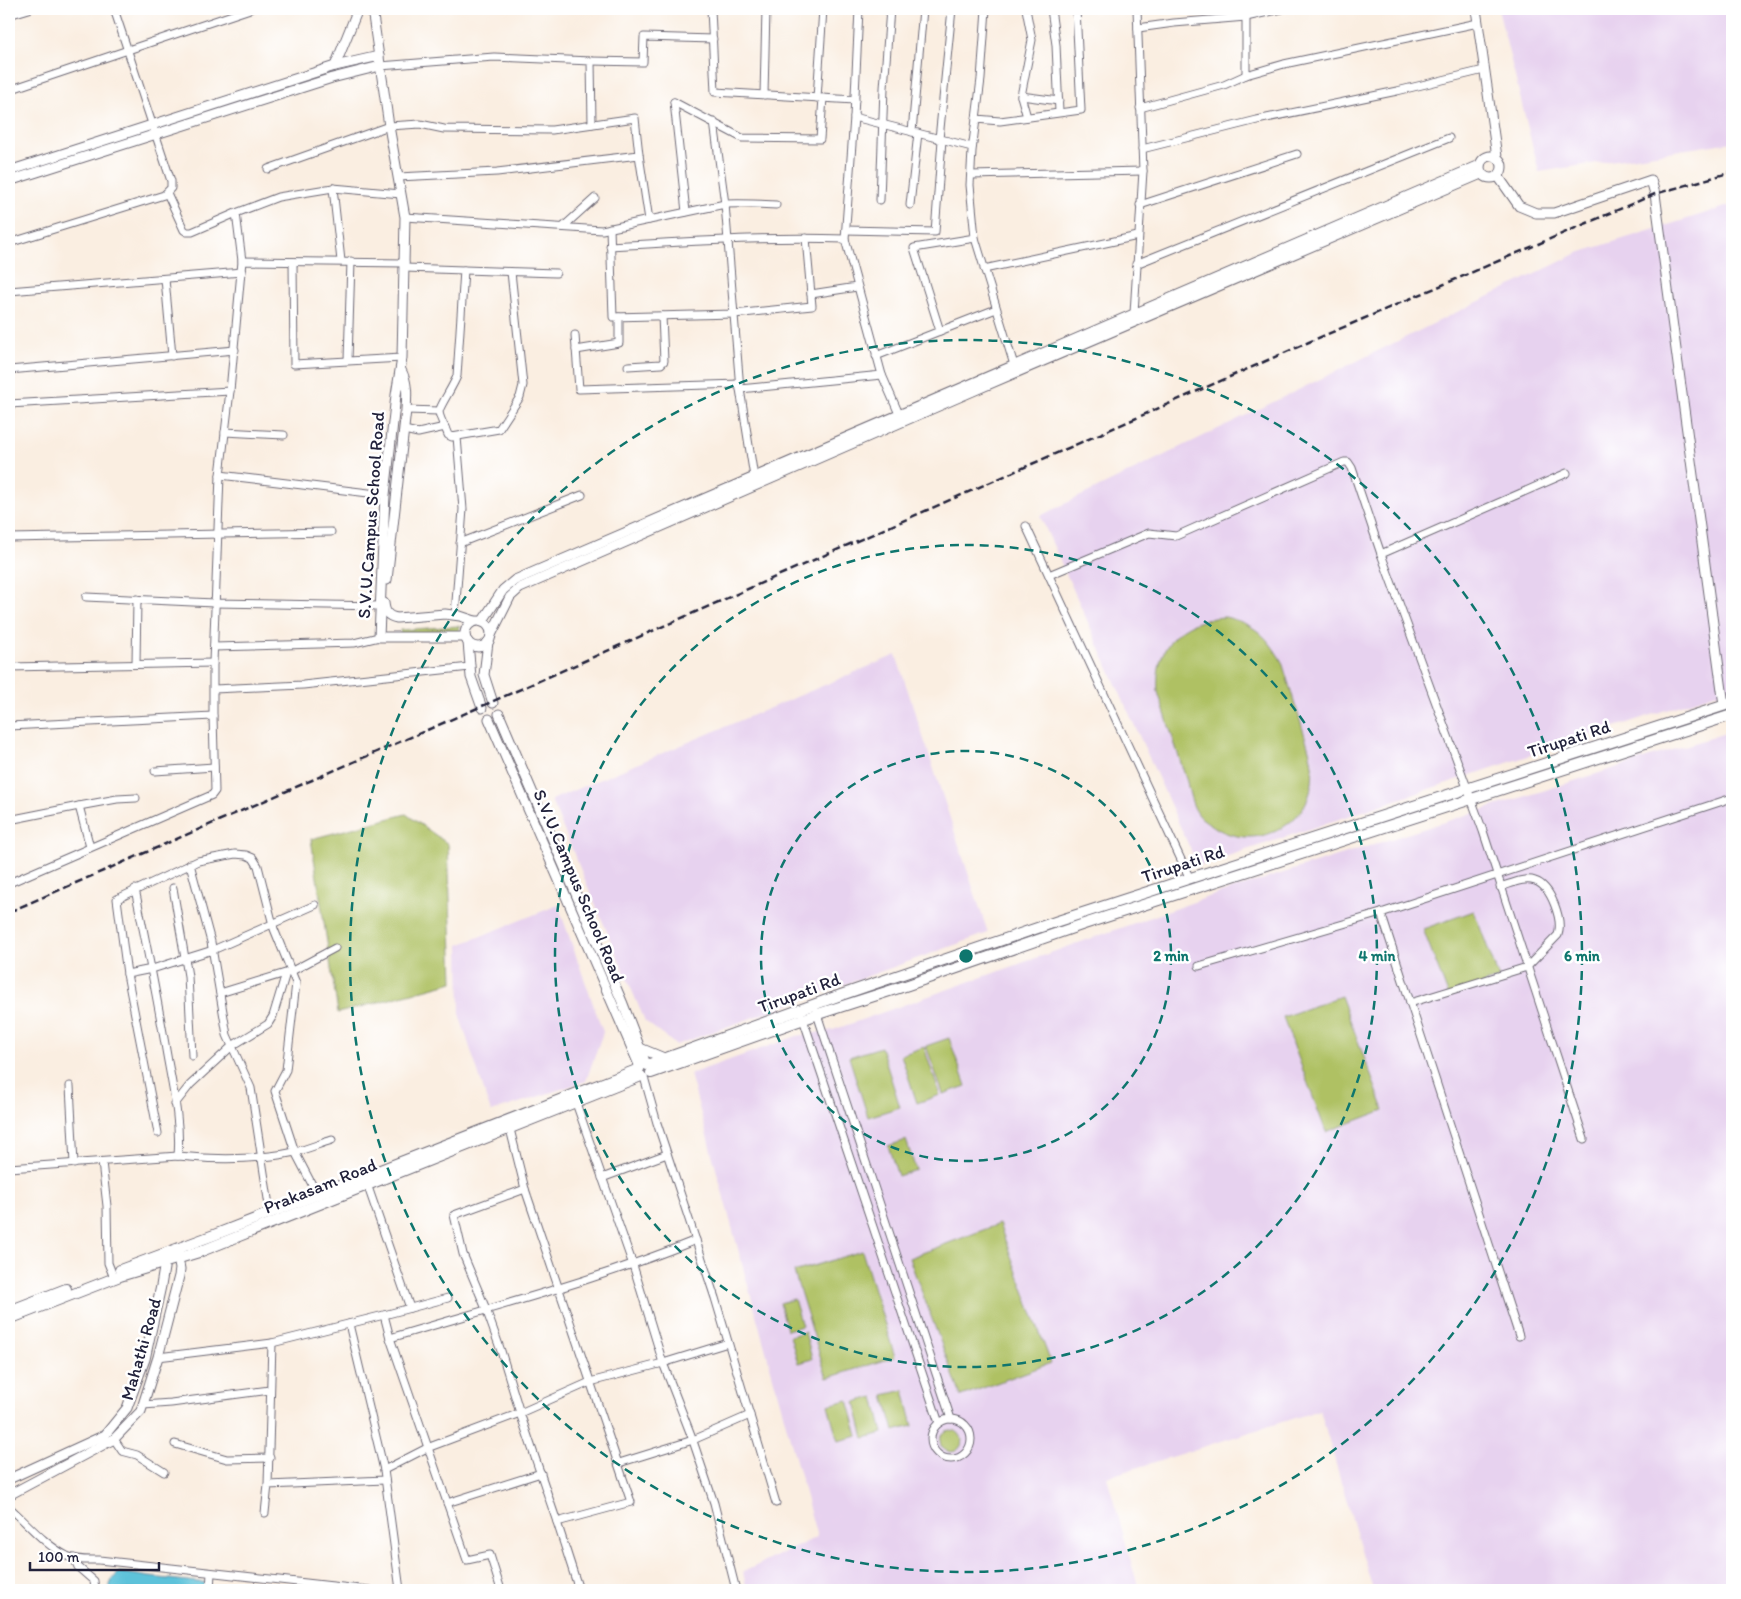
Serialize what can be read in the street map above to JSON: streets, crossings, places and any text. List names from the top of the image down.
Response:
{
  "streets": {
    "main road": ["Tirupati Rd", "Prakasam Road"],
    "street": ["S.V.U.Campus School Road", "Mahathi Road"]
  },
  "crossings": [
    ["S.V.U.Campus School Road", "Tirupati Rd"],
    ["S.V.U.Campus School Road", "Prakasam Road"],
    ["Tirupati Rd", "Prakasam Road"],
    ["Prakasam Road", "Mahathi Road"]
  ],
  "scale_bar": "100 m",
  "rings": ["2 min", "4 min", "6 min"]
}
